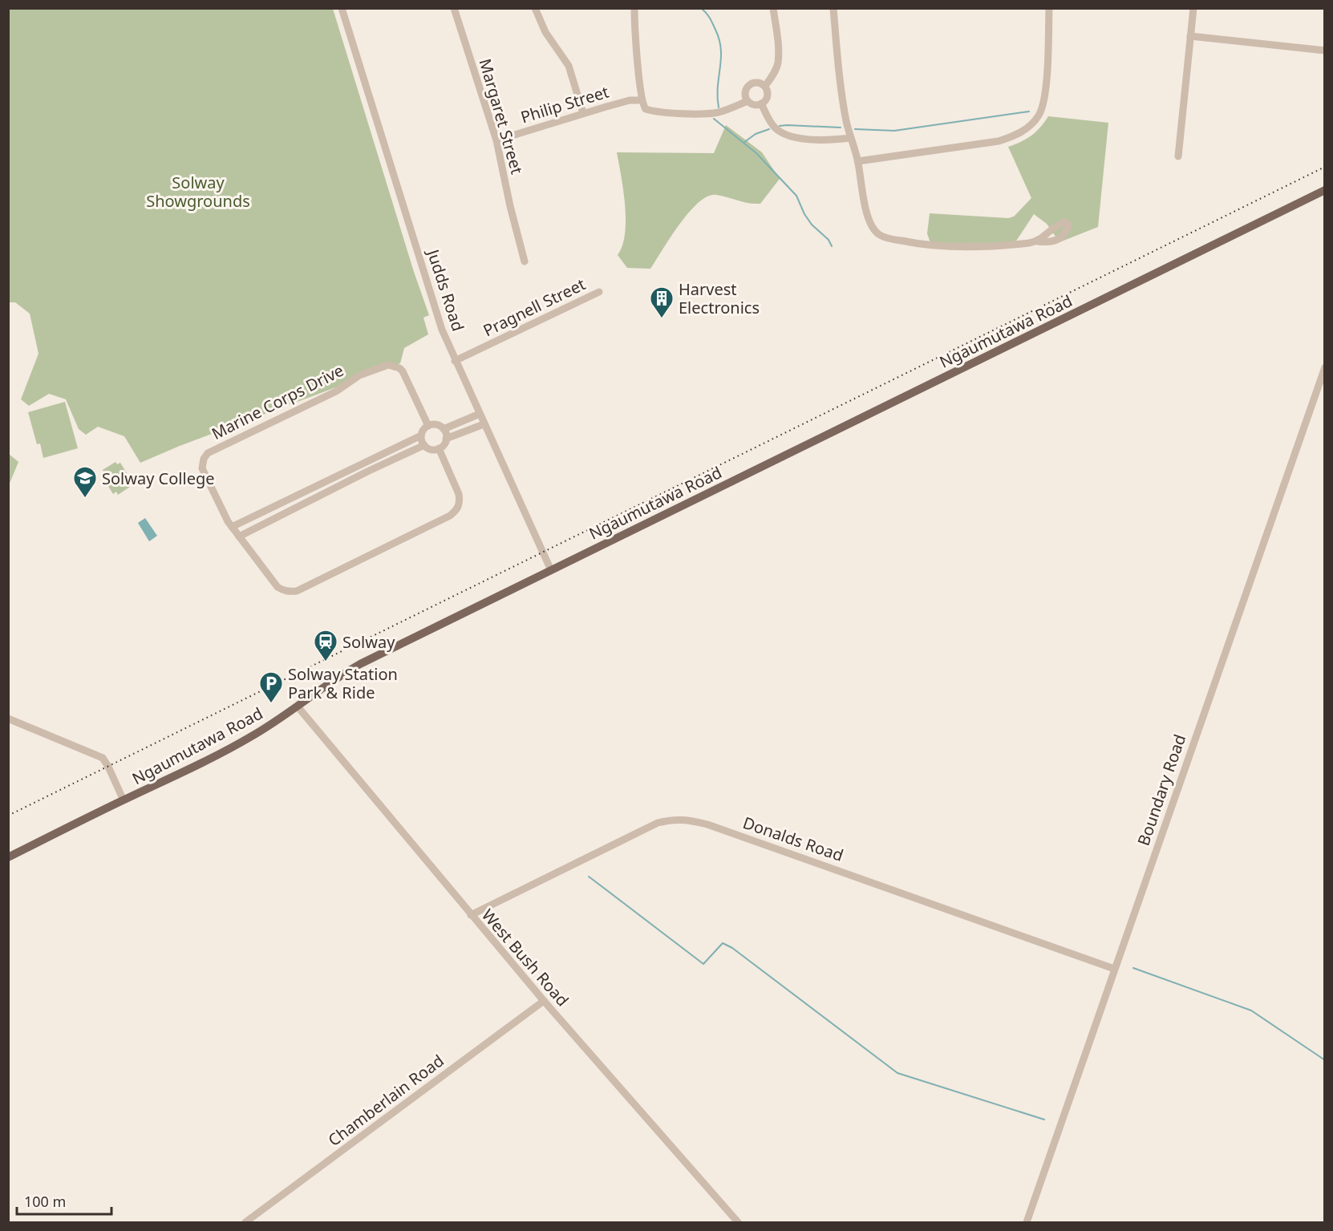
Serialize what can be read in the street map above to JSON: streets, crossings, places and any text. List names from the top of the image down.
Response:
{
  "streets": {
    "main road": ["Ngaumutawa Road"],
    "street": [
      "Philip Street",
      "Margaret Street",
      "Judds Road",
      "Pragnell Street",
      "Marine Corps Drive",
      "Boundary Road",
      "Donalds Road",
      "West Bush Road",
      "Chamberlain Road"
    ]
  },
  "crossings": [
    ["Philip Street", "Margaret Street"],
    ["Judds Road", "Pragnell Street"],
    ["Judds Road", "Ngaumutawa Road"],
    ["Ngaumutawa Road", "West Bush Road"],
    ["Boundary Road", "Donalds Road"],
    ["Donalds Road", "West Bush Road"],
    ["West Bush Road", "Chamberlain Road"]
  ],
  "parks": ["Solway Showgrounds"],
  "places": {
    "building": ["Harvest Electronics"],
    "school or university": ["Solway College"],
    "station": ["Solway"],
    "parking": ["Solway Station Park & Ride"]
  },
  "scale_bar": "100 m"
}
